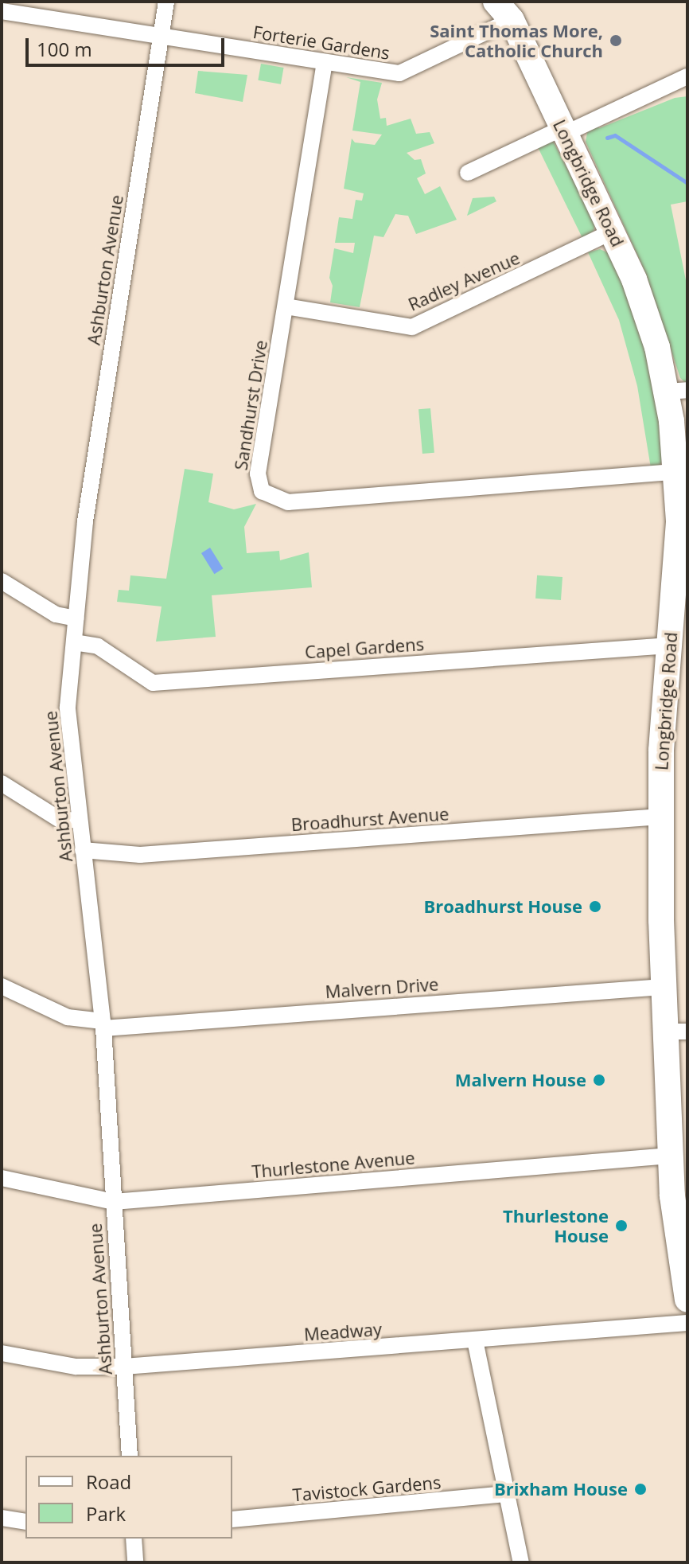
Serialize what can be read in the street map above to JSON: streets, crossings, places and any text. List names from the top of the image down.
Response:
{
  "streets": {
    "main road": ["Longbridge Road"],
    "street": [
      "Forterie Gardens",
      "Ashburton Avenue",
      "Radley Avenue",
      "Sandhurst Drive",
      "Capel Gardens",
      "Broadhurst Avenue",
      "Malvern Drive",
      "Thurlestone Avenue",
      "Meadway",
      "Tavistock Gardens"
    ]
  },
  "crossings": [
    ["Forterie Gardens", "Longbridge Road"],
    ["Forterie Gardens", "Ashburton Avenue"],
    ["Forterie Gardens", "Sandhurst Drive"],
    ["Longbridge Road", "Radley Avenue"],
    ["Longbridge Road", "Sandhurst Drive"],
    ["Longbridge Road", "Capel Gardens"],
    ["Longbridge Road", "Broadhurst Avenue"],
    ["Longbridge Road", "Malvern Drive"],
    ["Longbridge Road", "Thurlestone Avenue"],
    ["Ashburton Avenue", "Capel Gardens"],
    ["Ashburton Avenue", "Broadhurst Avenue"],
    ["Ashburton Avenue", "Malvern Drive"],
    ["Ashburton Avenue", "Thurlestone Avenue"],
    ["Ashburton Avenue", "Meadway"],
    ["Radley Avenue", "Sandhurst Drive"]
  ],
  "places": [
    "Saint Thomas More, Catholic Church",
    "Broadhurst House",
    "Malvern House",
    "Thurlestone House",
    "Brixham House"
  ],
  "legend": ["Road", "Park"],
  "scale_bar": "100 m"
}
